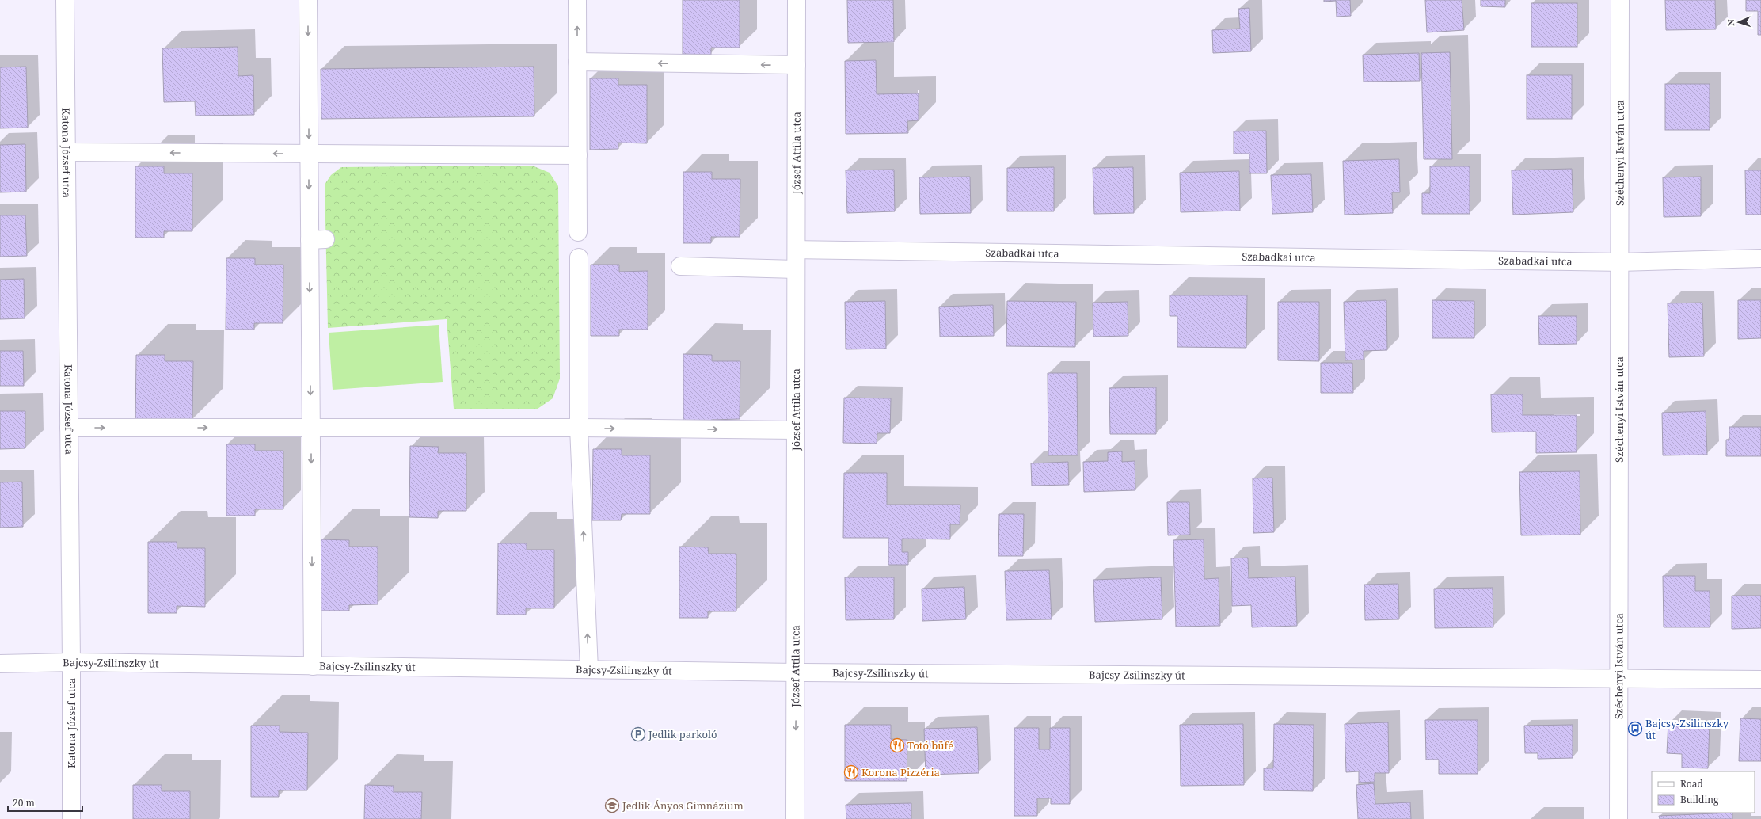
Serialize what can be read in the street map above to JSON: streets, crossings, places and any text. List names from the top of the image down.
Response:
{
  "streets": {
    "street": [
      "Katona József utca",
      "József Attila utca",
      "Széchenyi István utca",
      "Szabadkai utca",
      "Bajcsy-Zsilinszky út"
    ]
  },
  "crossings": [
    ["Katona József utca", "Bajcsy-Zsilinszky út"],
    ["József Attila utca", "Szabadkai utca"],
    ["József Attila utca", "Bajcsy-Zsilinszky út"],
    ["Széchenyi István utca", "Szabadkai utca"],
    ["Széchenyi István utca", "Bajcsy-Zsilinszky út"]
  ],
  "places": {
    "bus stop": ["Bajcsy-Zsilinszky út"],
    "parking": ["Jedlik parkoló"],
    "restaurant": ["Totó büfé", "Korona Pizzéria"],
    "school or university": ["Jedlik Ányos Gimnázium"]
  },
  "legend": ["Road", "Building"],
  "scale_bar": "20 m",
  "north": "left"
}
